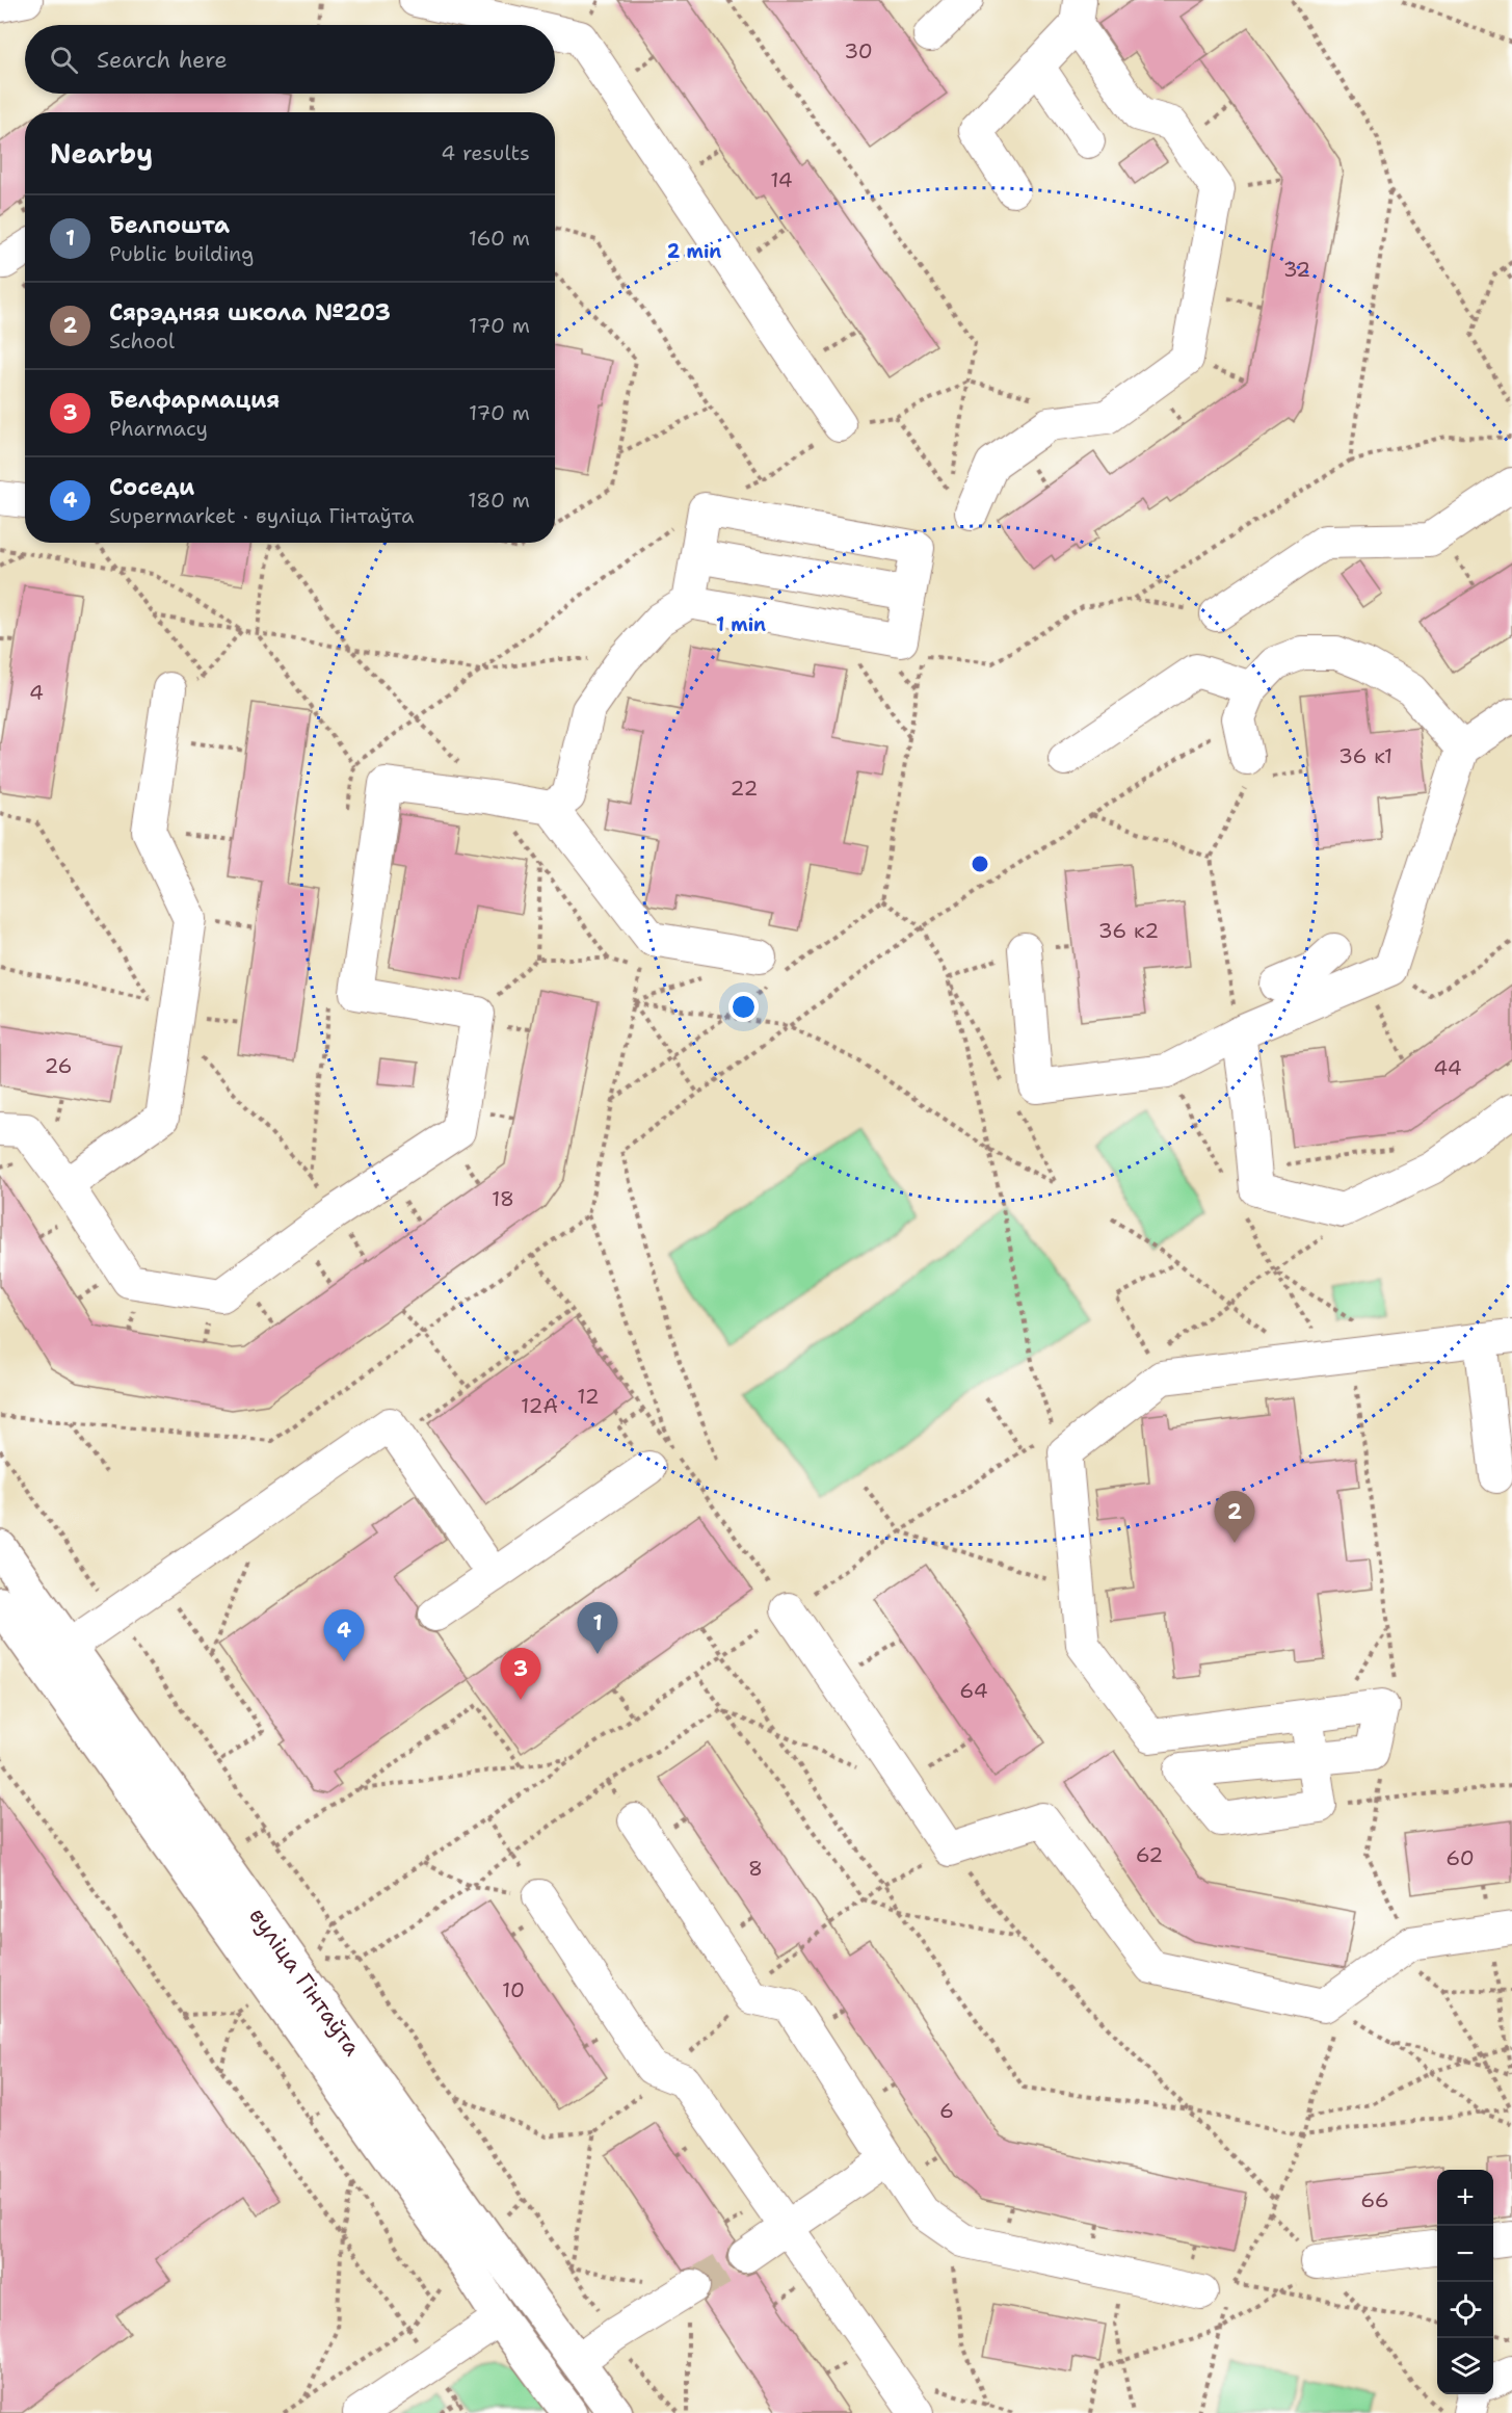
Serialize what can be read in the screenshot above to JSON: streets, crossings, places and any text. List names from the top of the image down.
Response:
{
  "streets": {
    "main road": ["вуліца Гінтаўта"]
  },
  "house_numbers": [
    "30",
    "14",
    "32",
    "4",
    "36 к1",
    "22",
    "36 к2",
    "26",
    "44",
    "18",
    "12",
    "12А",
    "64",
    "62",
    "60",
    "8",
    "10",
    "6",
    "66"
  ],
  "page": {
    "search": "Search here",
    "heading": ["Nearby", "4 results"],
    "list": [
      {
        "mark": "1",
        "name": "Белпошта",
        "note": "Public building",
        "value": "160 m"
      },
      {
        "mark": "2",
        "name": "Сярэдняя школа №203",
        "note": "School",
        "value": "170 m"
      },
      {
        "mark": "3",
        "name": "Белфармация",
        "note": "Pharmacy",
        "value": "170 m"
      },
      {
        "mark": "4",
        "name": "Соседи",
        "note": "Supermarket · вуліца Гінтаўта",
        "value": "180 m"
      }
    ],
    "pins": [
      "2",
      "1",
      "4",
      "3"
    ],
    "map_buttons": ["+", "−"]
  },
  "rings": ["2 min", "1 min"]
}
